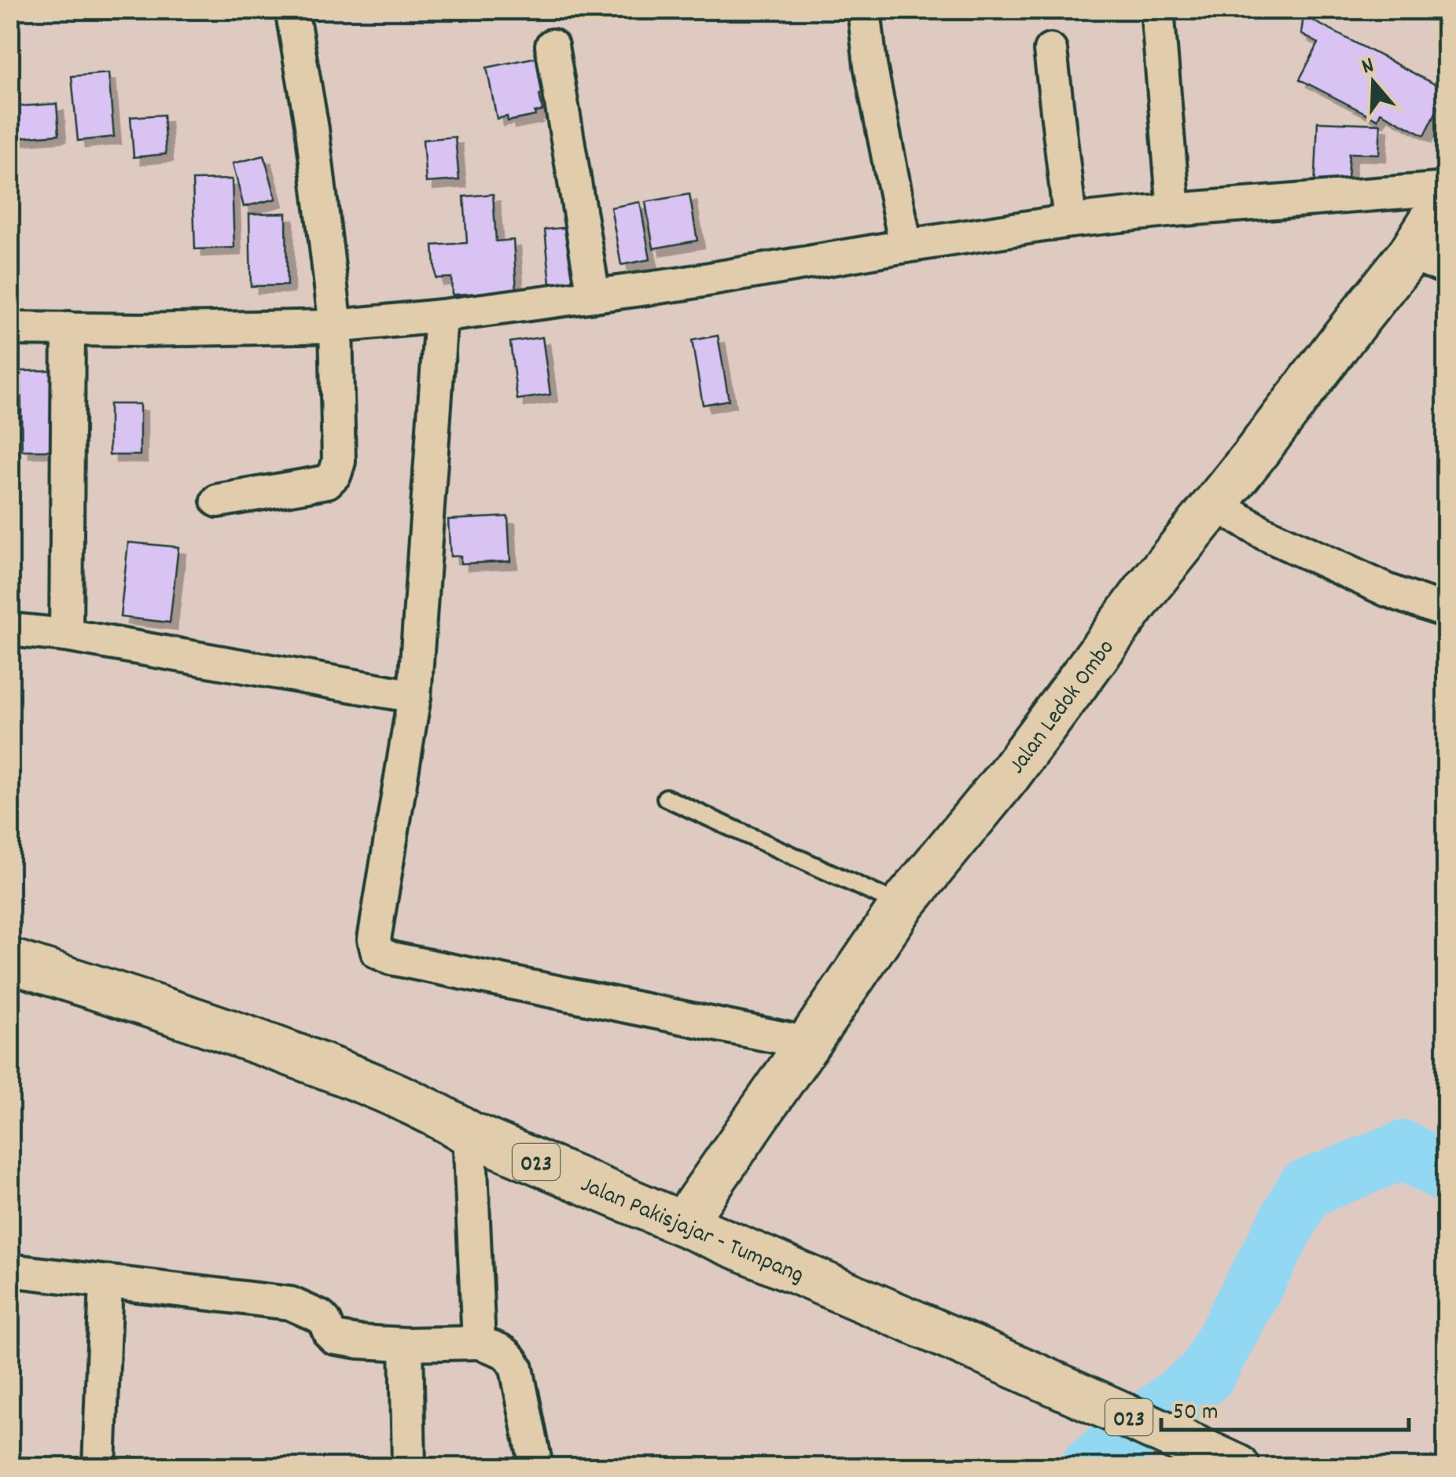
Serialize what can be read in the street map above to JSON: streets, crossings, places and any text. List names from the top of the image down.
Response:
{
  "streets": {
    "main road": ["Jalan Ledok Ombo", "023", "Jalan Pakisjajar - Tumpang"]
  },
  "crossings": [
    ["Jalan Ledok Ombo", "Jalan Pakisjajar - Tumpang"]
  ],
  "scale_bar": "50 m",
  "north": "top"
}
